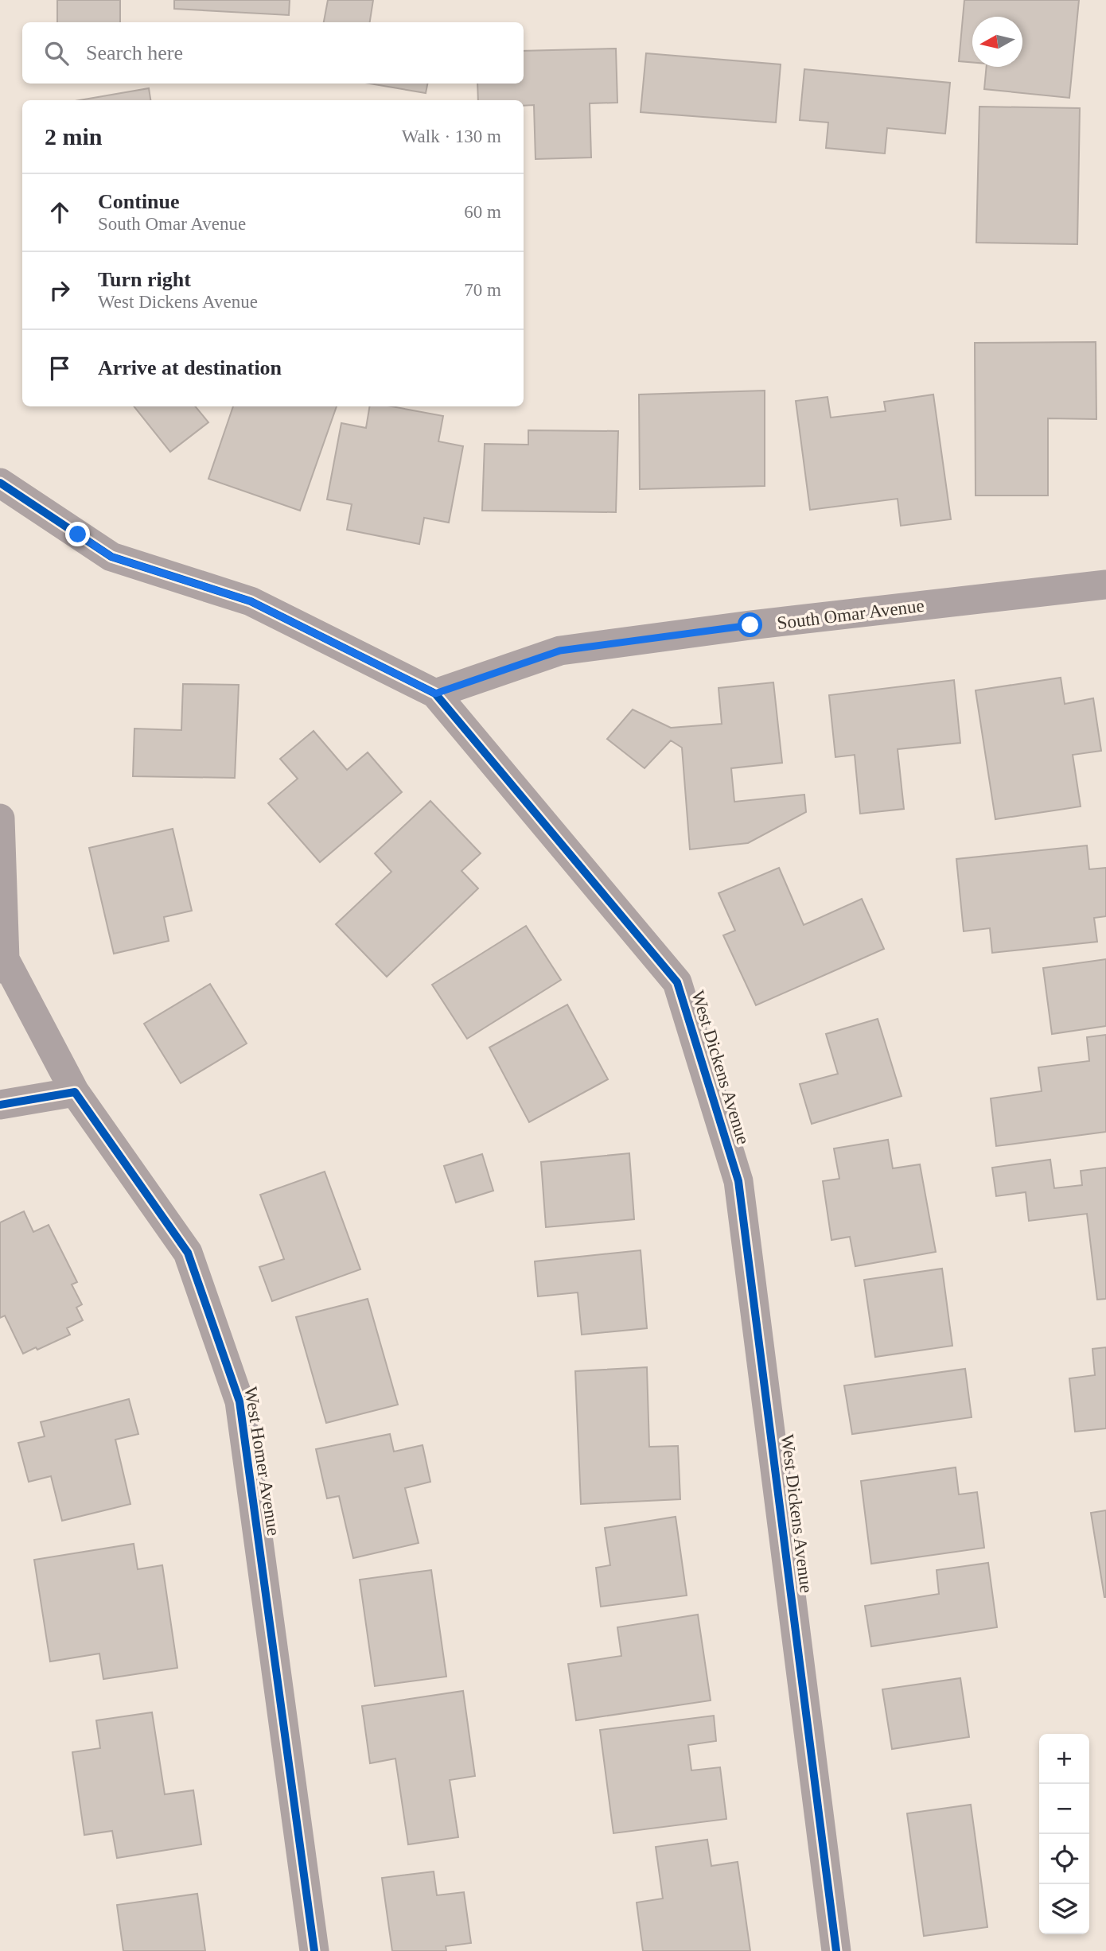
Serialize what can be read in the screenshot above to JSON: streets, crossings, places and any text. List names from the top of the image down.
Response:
{
  "streets": {
    "street": ["South Omar Avenue", "West Dickens Avenue", "West Homer Avenue"]
  },
  "crossings": [
    ["South Omar Avenue", "West Dickens Avenue"]
  ],
  "north": "left",
  "page": {
    "search": "Search here",
    "heading": ["2 min", "Walk · 130 m"],
    "list": [
      ["Continue", "South Omar Avenue", "60 m"],
      ["Turn right", "West Dickens Avenue", "70 m"],
      "Arrive at destination"
    ],
    "map_buttons": ["+", "−"]
  }
}
